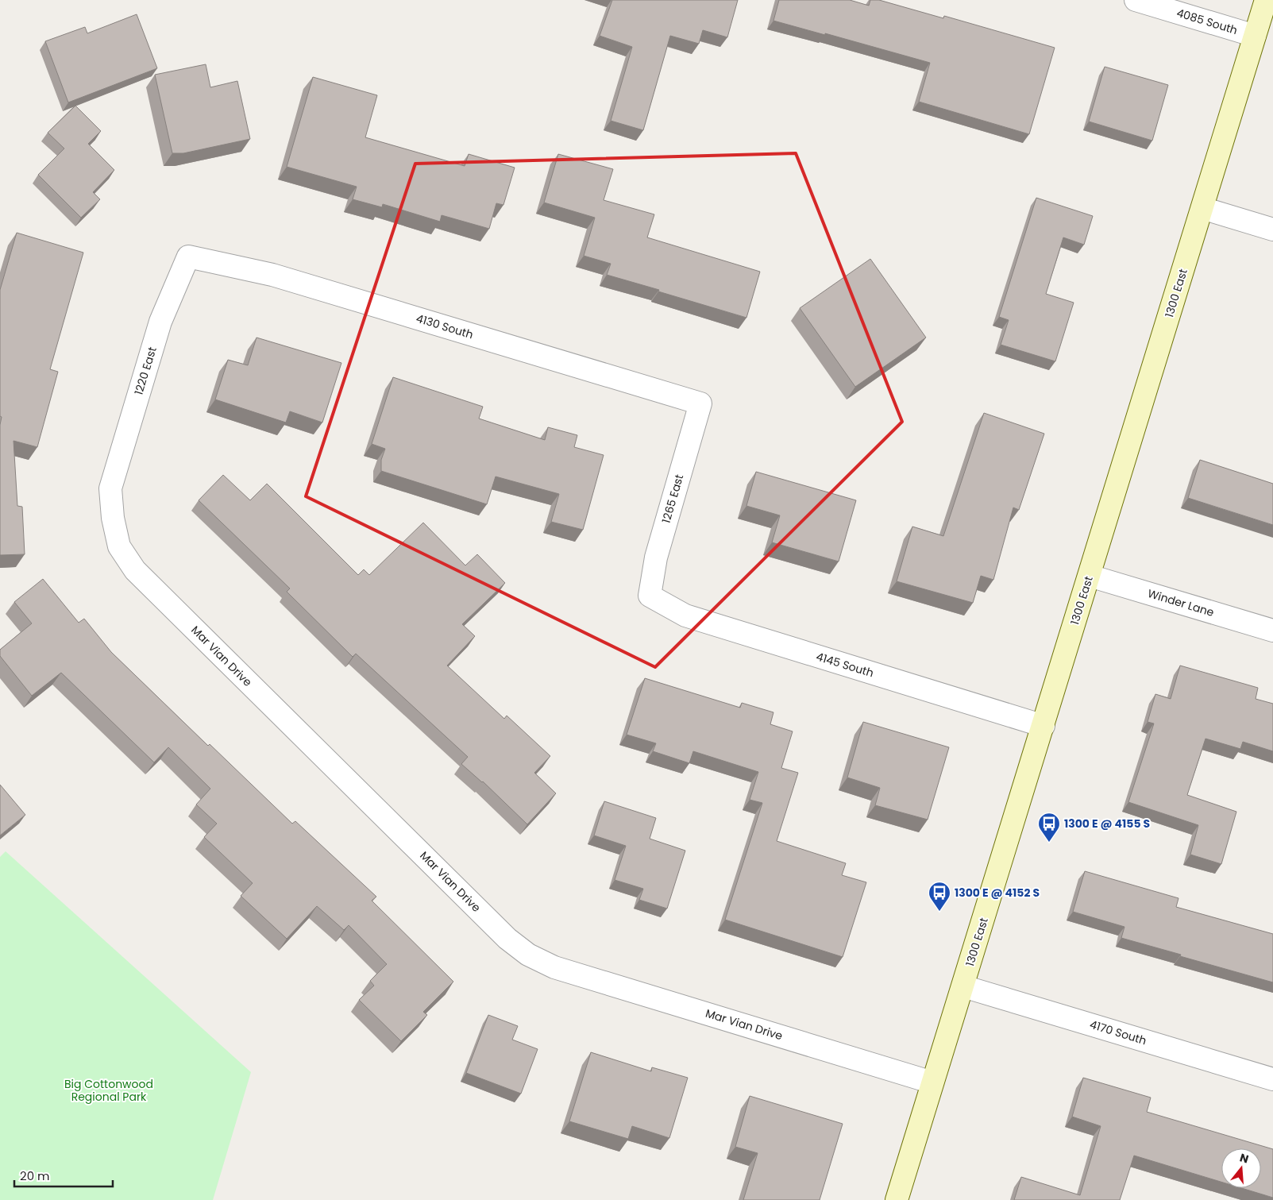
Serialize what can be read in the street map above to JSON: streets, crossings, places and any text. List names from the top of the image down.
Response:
{
  "streets": {
    "main road": ["1300 East"],
    "street": [
      "4085 South",
      "4130 South",
      "1220 East",
      "1265 East",
      "Winder Lane",
      "Mar Vian Drive",
      "4145 South",
      "4170 South"
    ]
  },
  "crossings": [
    ["4085 South", "1300 East"],
    ["1300 East", "Winder Lane"],
    ["1300 East", "Mar Vian Drive"],
    ["1300 East", "4145 South"],
    ["1300 East", "4170 South"],
    ["4130 South", "1220 East"],
    ["4130 South", "1265 East"],
    ["1220 East", "Mar Vian Drive"],
    ["1265 East", "4145 South"]
  ],
  "parks": ["Big Cottonwood Regional Park"],
  "places": {
    "bus stop": ["1300 E @ 4155 S", "1300 E @ 4152 S"]
  },
  "scale_bar": "20 m",
  "north": "top"
}
